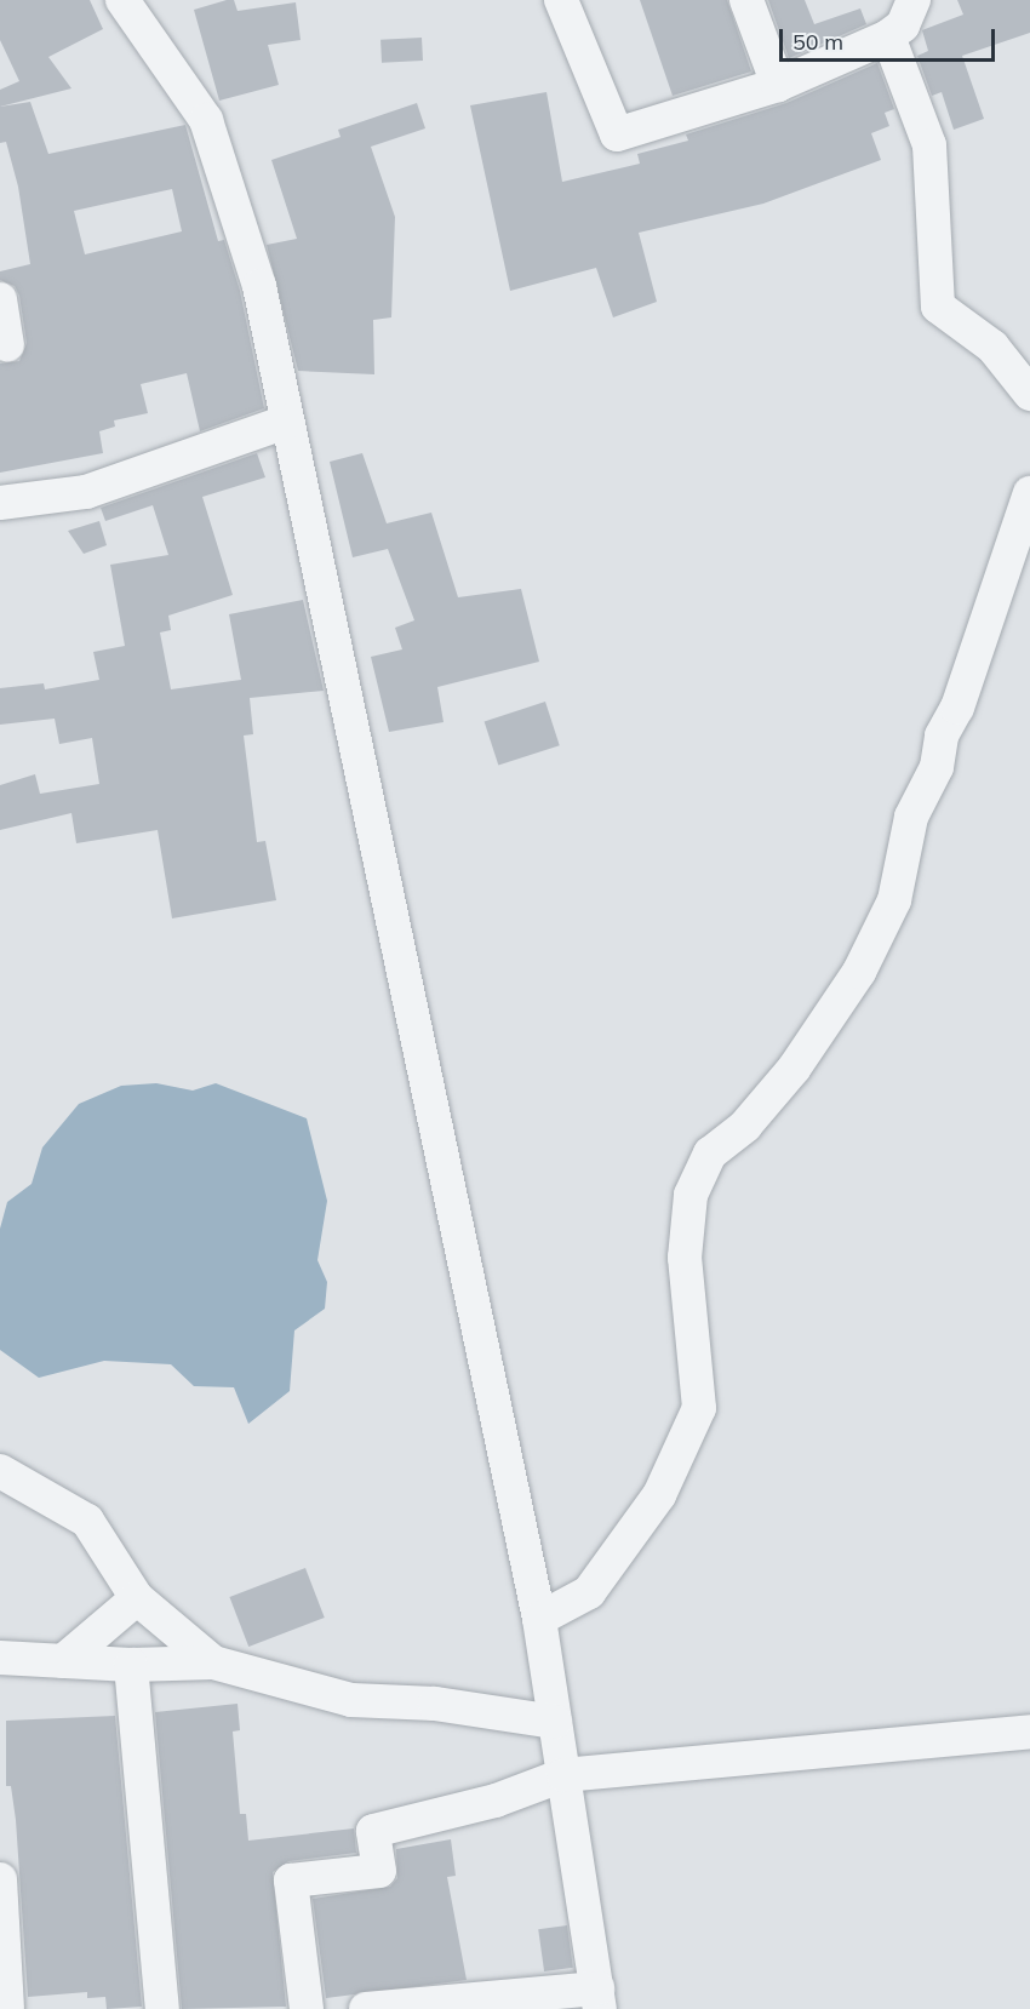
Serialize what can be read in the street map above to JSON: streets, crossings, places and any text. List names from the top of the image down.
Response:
{
  "scale_bar": "50 m"
}
